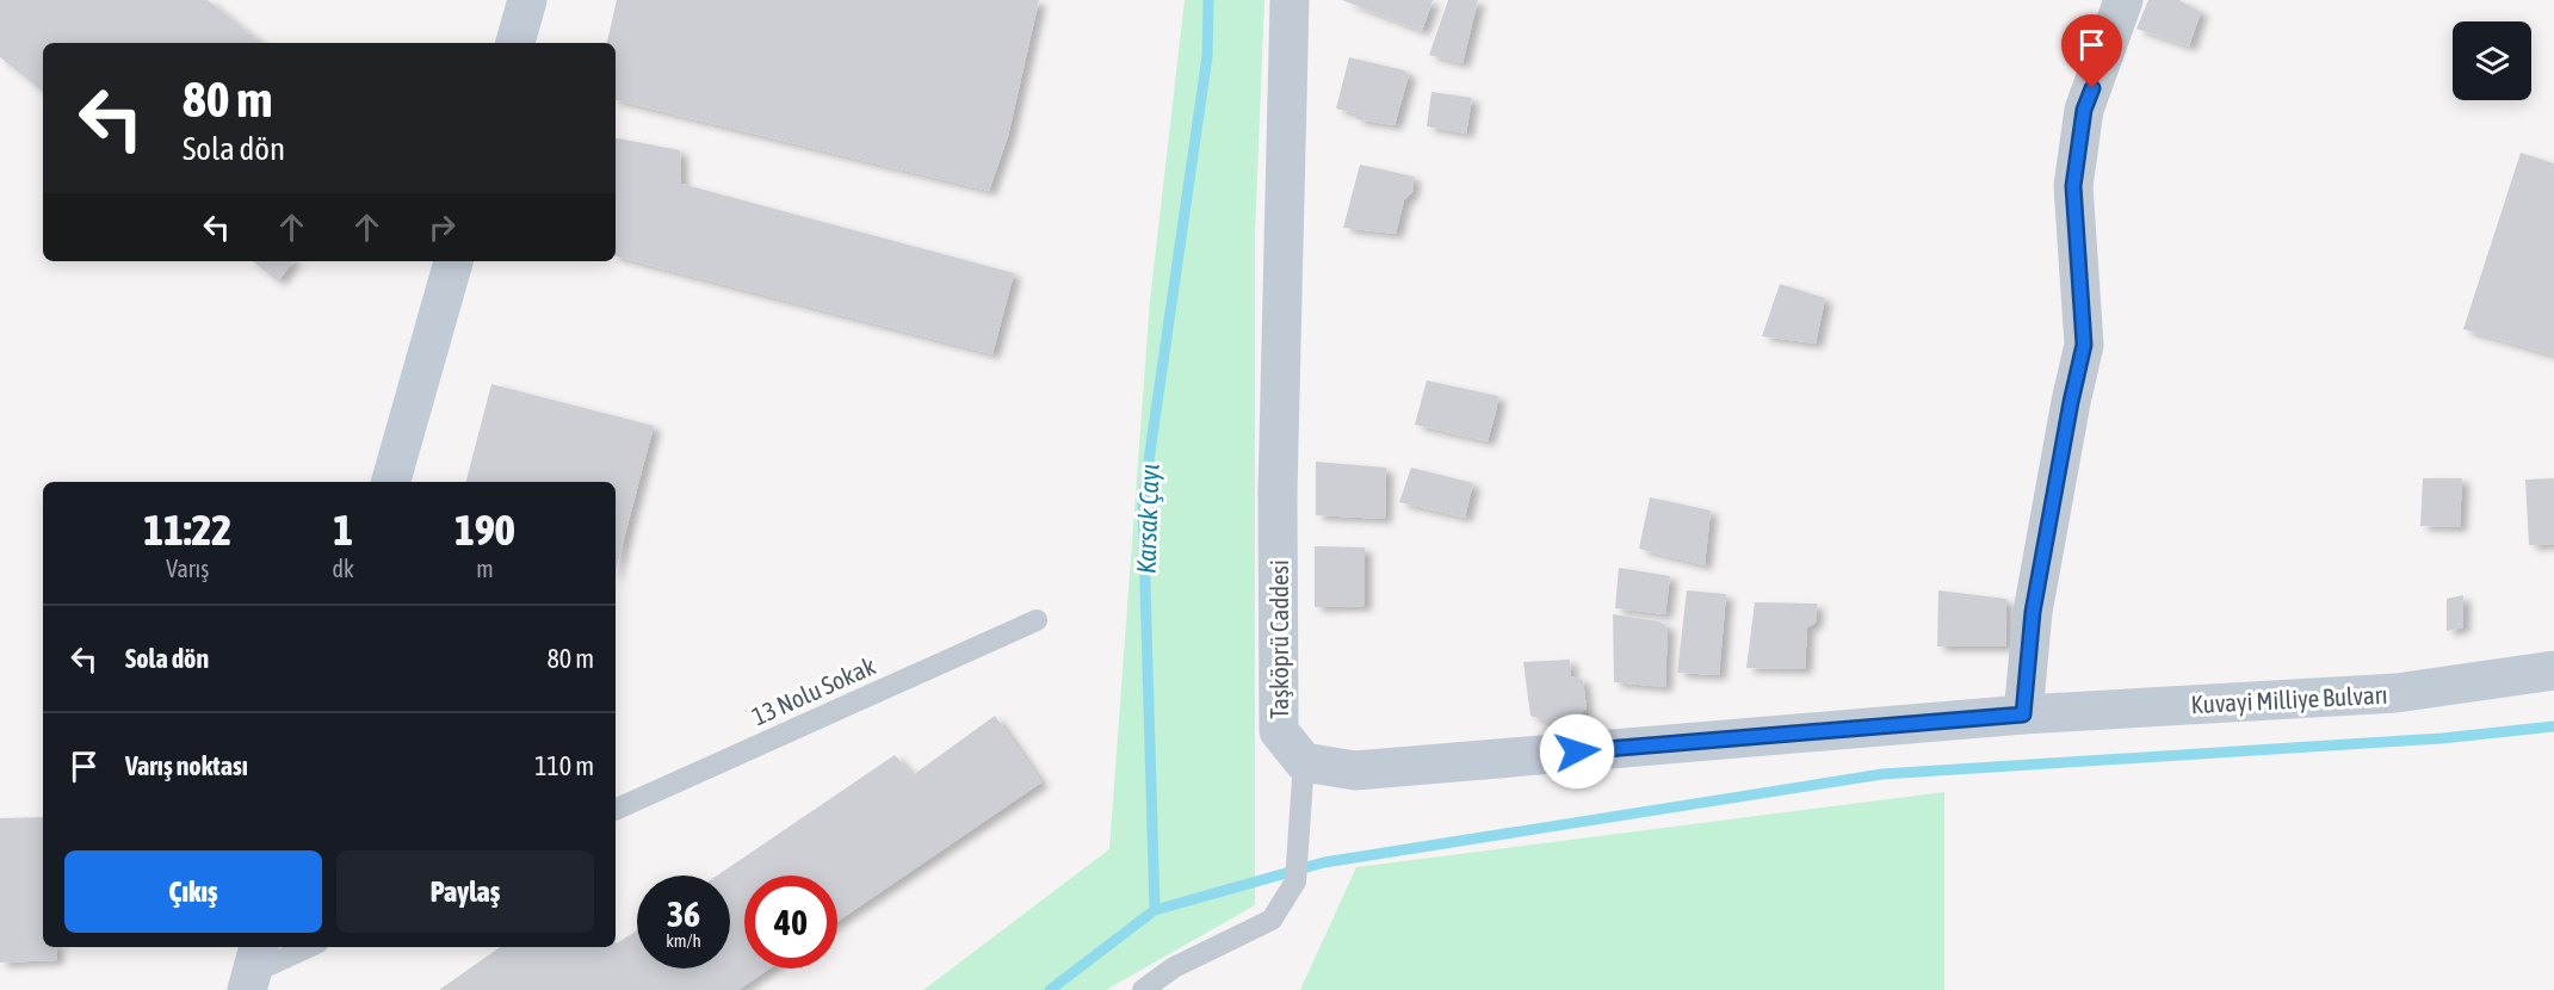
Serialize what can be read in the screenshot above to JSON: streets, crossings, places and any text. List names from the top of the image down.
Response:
{
  "streets": {
    "street": ["Taşköprü Caddesi", "Kuvayi Milliye Bulvarı"],
    "lane": ["13 Nolu Sokak"]
  },
  "water": ["Karsak Çayı"],
  "page": {
    "turn": ["80 m", "Sola dön"],
    "eta": [
      "11:22",
      "Varış",
      "1",
      "dk",
      "190",
      "m"
    ],
    "list": [
      {
        "name": "Sola dön",
        "value": "80 m"
      },
      {
        "name": "Varış noktası",
        "value": "110 m"
      }
    ],
    "buttons": ["Çıkış", "Paylaş"],
    "speed": "36 km/h",
    "limit": "40"
  }
}
